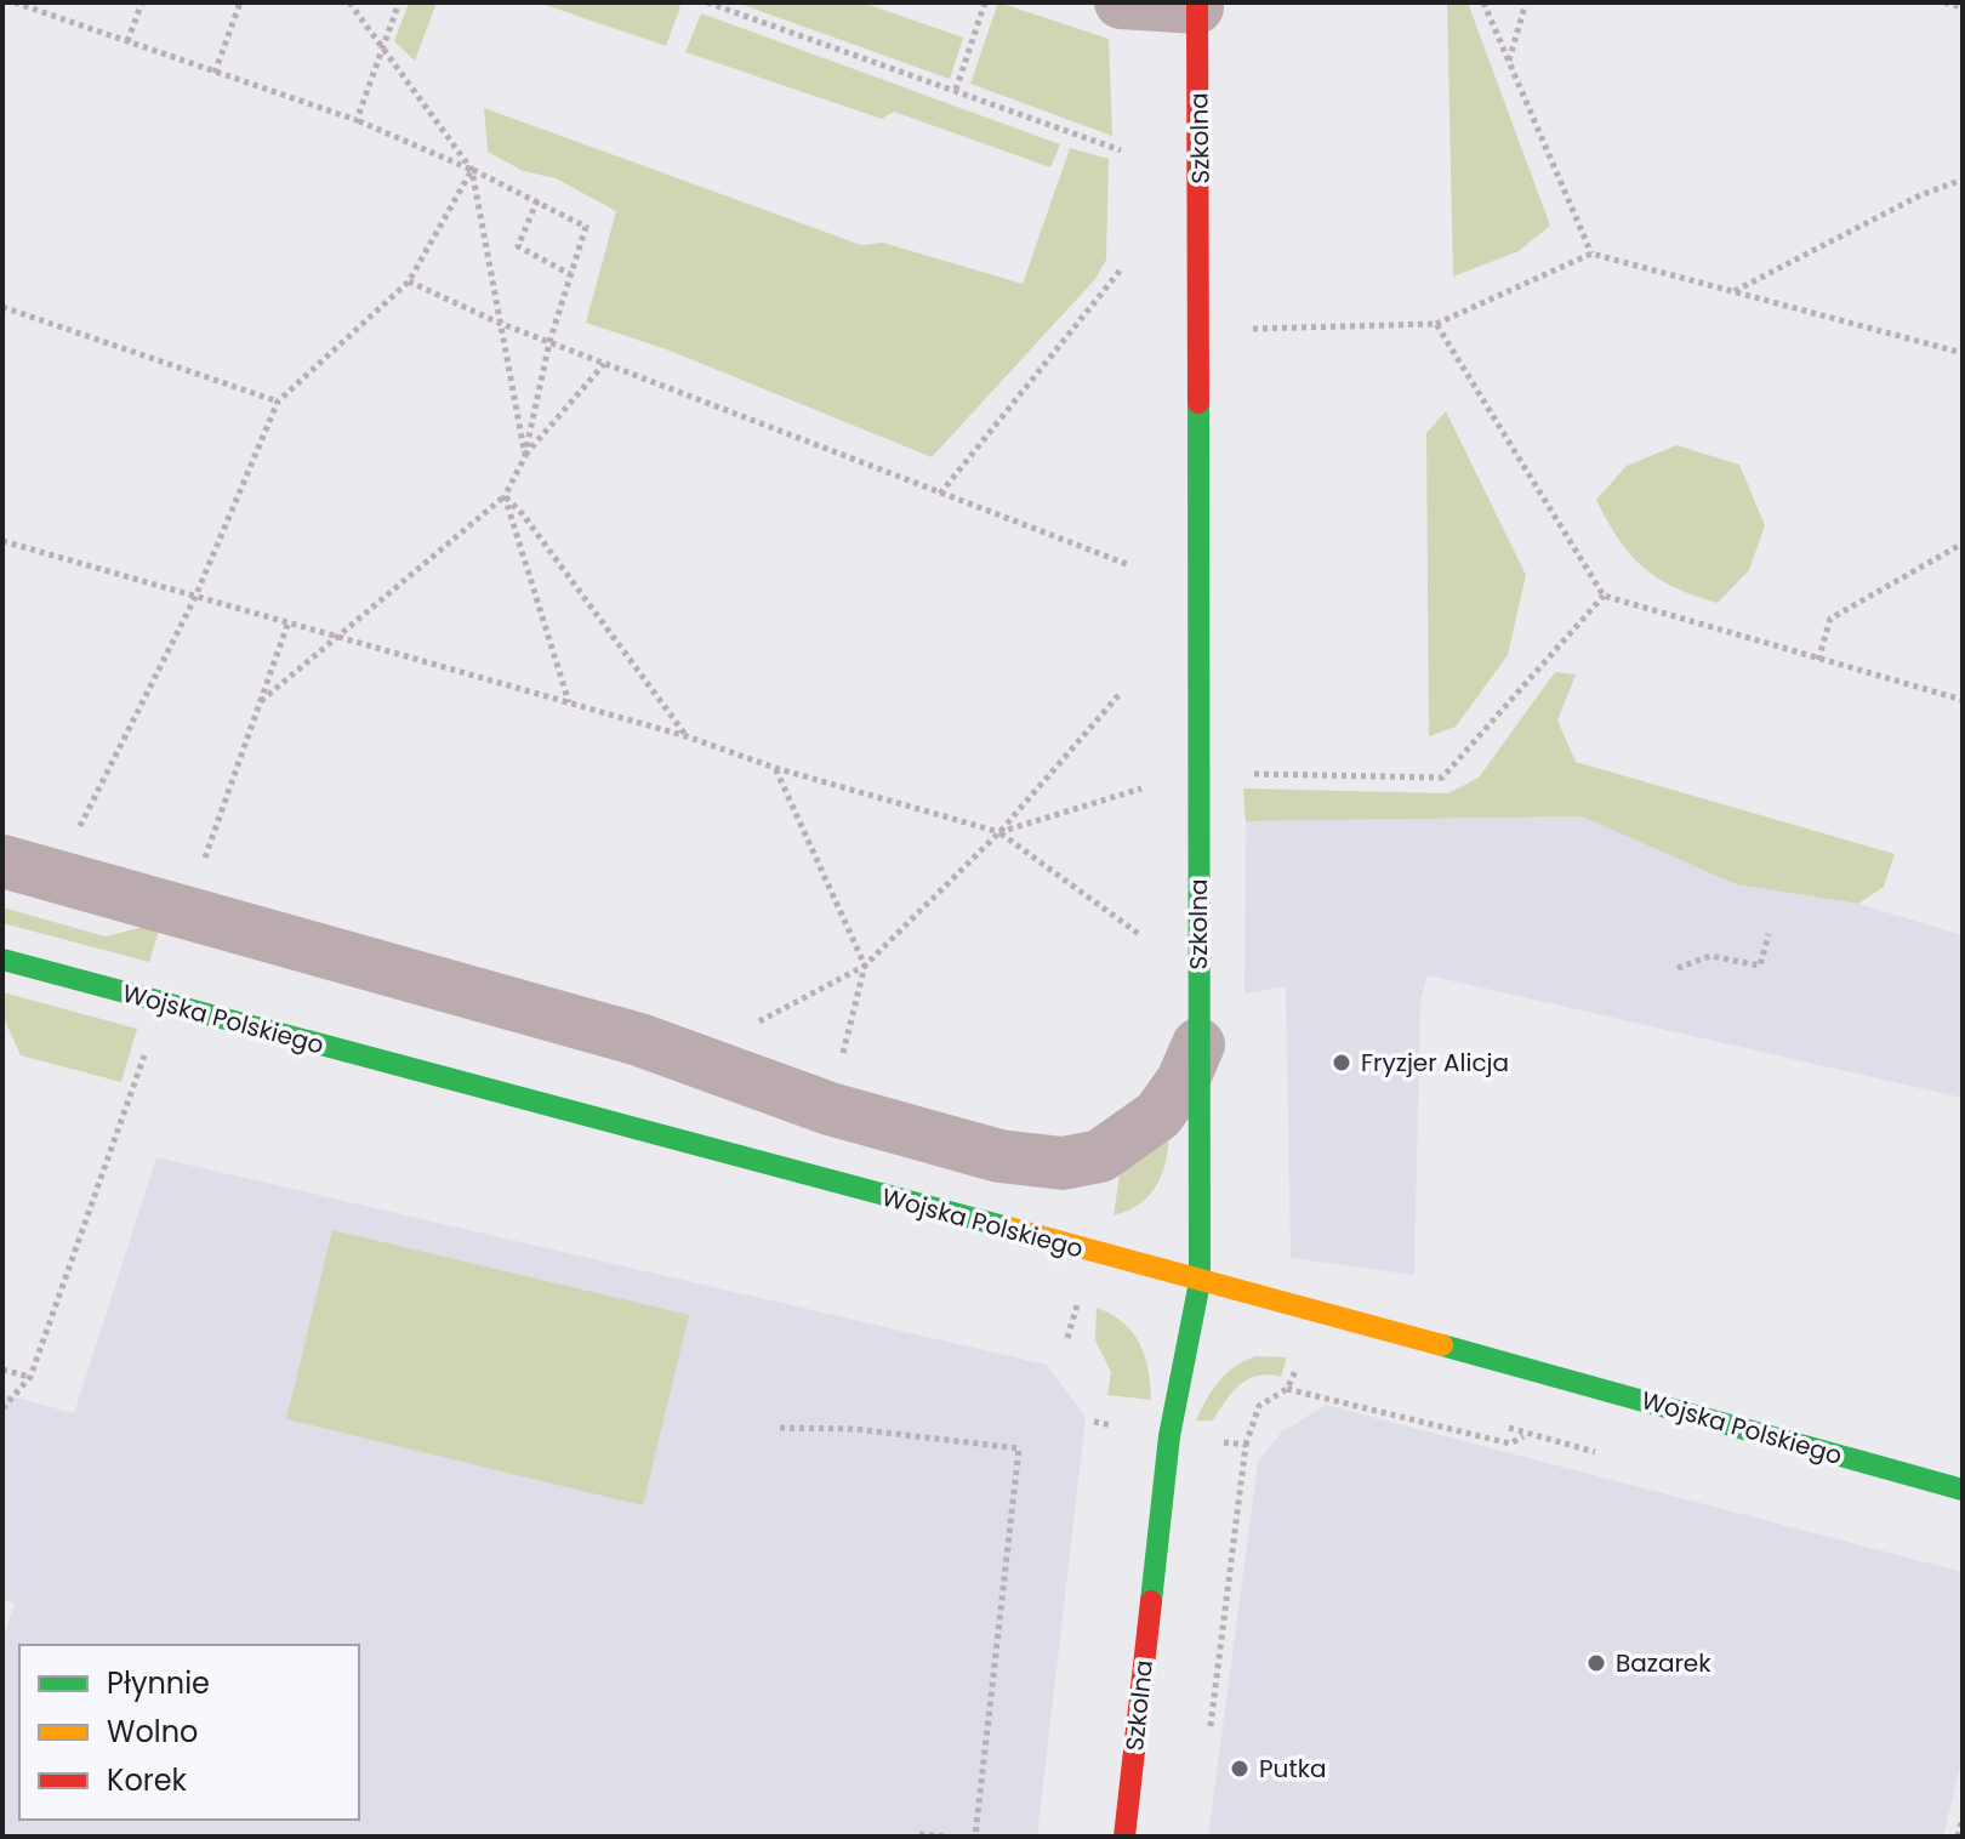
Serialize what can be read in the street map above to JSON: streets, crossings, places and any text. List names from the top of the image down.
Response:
{
  "streets": {
    "street": ["Szkolna", "Wojska Polskiego"]
  },
  "crossings": [
    ["Szkolna", "Wojska Polskiego"]
  ],
  "places": ["Fryzjer Alicja", "Bazarek", "Putka"],
  "legend": ["Płynnie", "Wolno", "Korek"]
}
